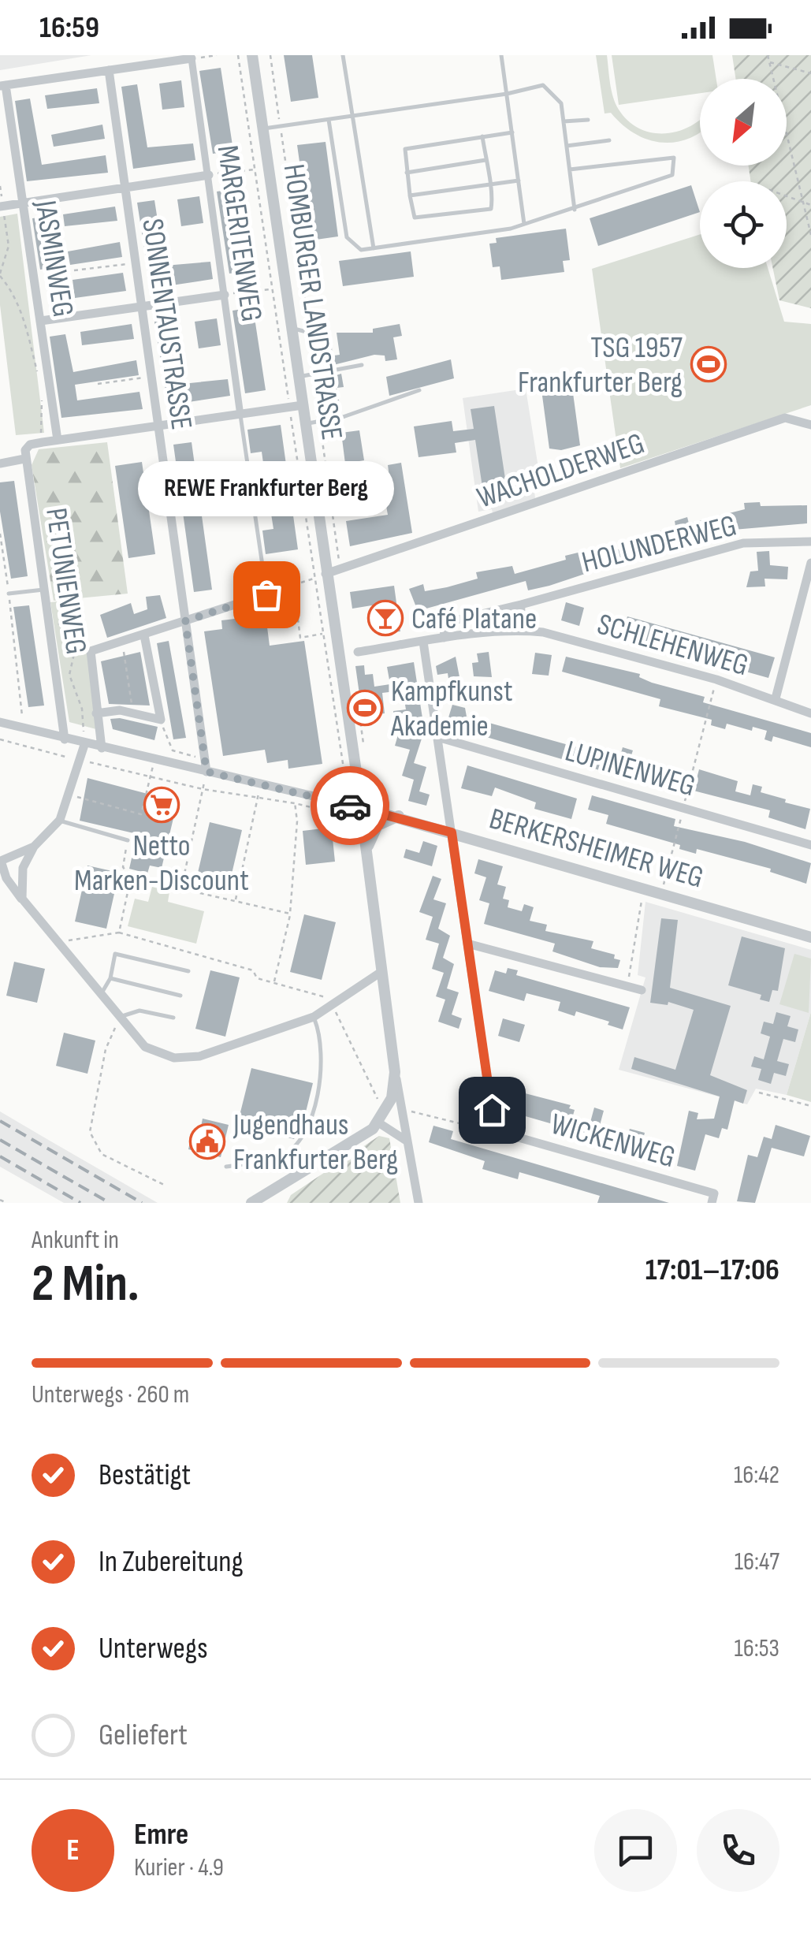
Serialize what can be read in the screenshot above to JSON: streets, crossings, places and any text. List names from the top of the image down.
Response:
{
  "streets": {
    "street": [
      "MARGERITENWEG",
      "JASMINWEG",
      "HOMBURGER LANDSTRASSE",
      "SONNENTAUSTRASSE",
      "WACHOLDERWEG",
      "HOLUNDERWEG",
      "PETUNIENWEG",
      "SCHLEHENWEG",
      "LUPINENWEG",
      "BERKERSHEIMER WEG",
      "WICKENWEG"
    ]
  },
  "crossings": [
    ["HOMBURGER LANDSTRASSE", "WACHOLDERWEG"],
    ["HOMBURGER LANDSTRASSE", "BERKERSHEIMER WEG"],
    ["SONNENTAUSTRASSE", "BERKERSHEIMER WEG"],
    ["HOLUNDERWEG", "SCHLEHENWEG"],
    ["PETUNIENWEG", "BERKERSHEIMER WEG"]
  ],
  "places": {
    "sports": ["TSG 1957 Frankfurter Berg", "Kampfkunst Akademie"],
    "other": ["REWE Frankfurter Berg"],
    "bar": ["Café Platane"],
    "supermarket": ["Netto Marken-Discount"],
    "public building": ["Jugendhaus Frankfurter Berg"]
  },
  "north": "bottom left",
  "page": {
    "status": "16:59",
    "bubble": "REWE Frankfurter Berg",
    "heading": ["2 Min.", "Ankunft in", "17:01–17:06"],
    "panel": ["Emre", "Kurier · 4.9"],
    "bar": "Unterwegs · 260 m",
    "list": [
      ["Bestätigt", "16:42"],
      ["In Zubereitung", "16:47"],
      ["Unterwegs", "16:53"],
      "Geliefert"
    ],
    "round": "E"
  }
}
